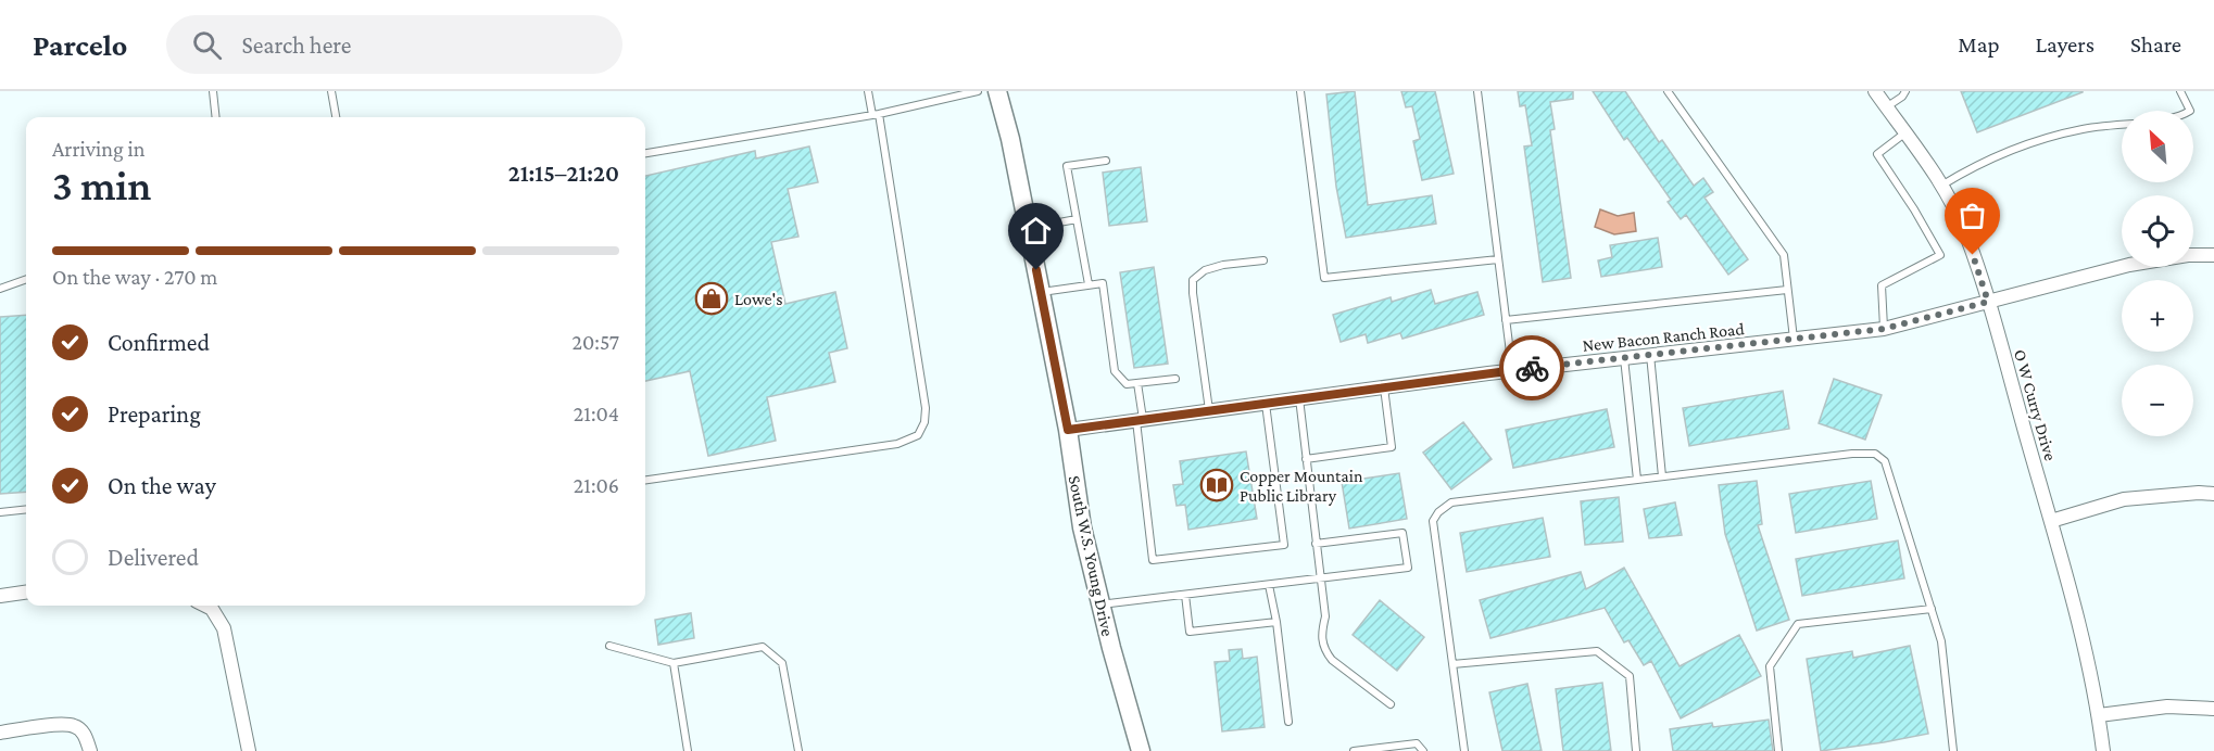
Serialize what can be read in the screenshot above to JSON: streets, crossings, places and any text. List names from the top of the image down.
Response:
{
  "streets": {
    "main road": ["South W.S. Young Drive"],
    "street": ["New Bacon Ranch Road", "O W Curry Drive"]
  },
  "crossings": [
    ["New Bacon Ranch Road", "O W Curry Drive"],
    ["New Bacon Ranch Road", "South W.S. Young Drive"]
  ],
  "places": {
    "shop": ["Lowe's"],
    "library": ["Copper Mountain Public Library"]
  },
  "north": "top left",
  "page": {
    "header": "Parcelo",
    "search": "Search here",
    "nav": ["Map", "Layers", "Share"],
    "map_buttons": ["+", "−"],
    "heading": ["3 min", "Arriving in", "21:15–21:20"],
    "bar": "On the way · 270 m",
    "list": [
      ["Confirmed", "20:57"],
      ["Preparing", "21:04"],
      ["On the way", "21:06"],
      "Delivered"
    ]
  }
}
